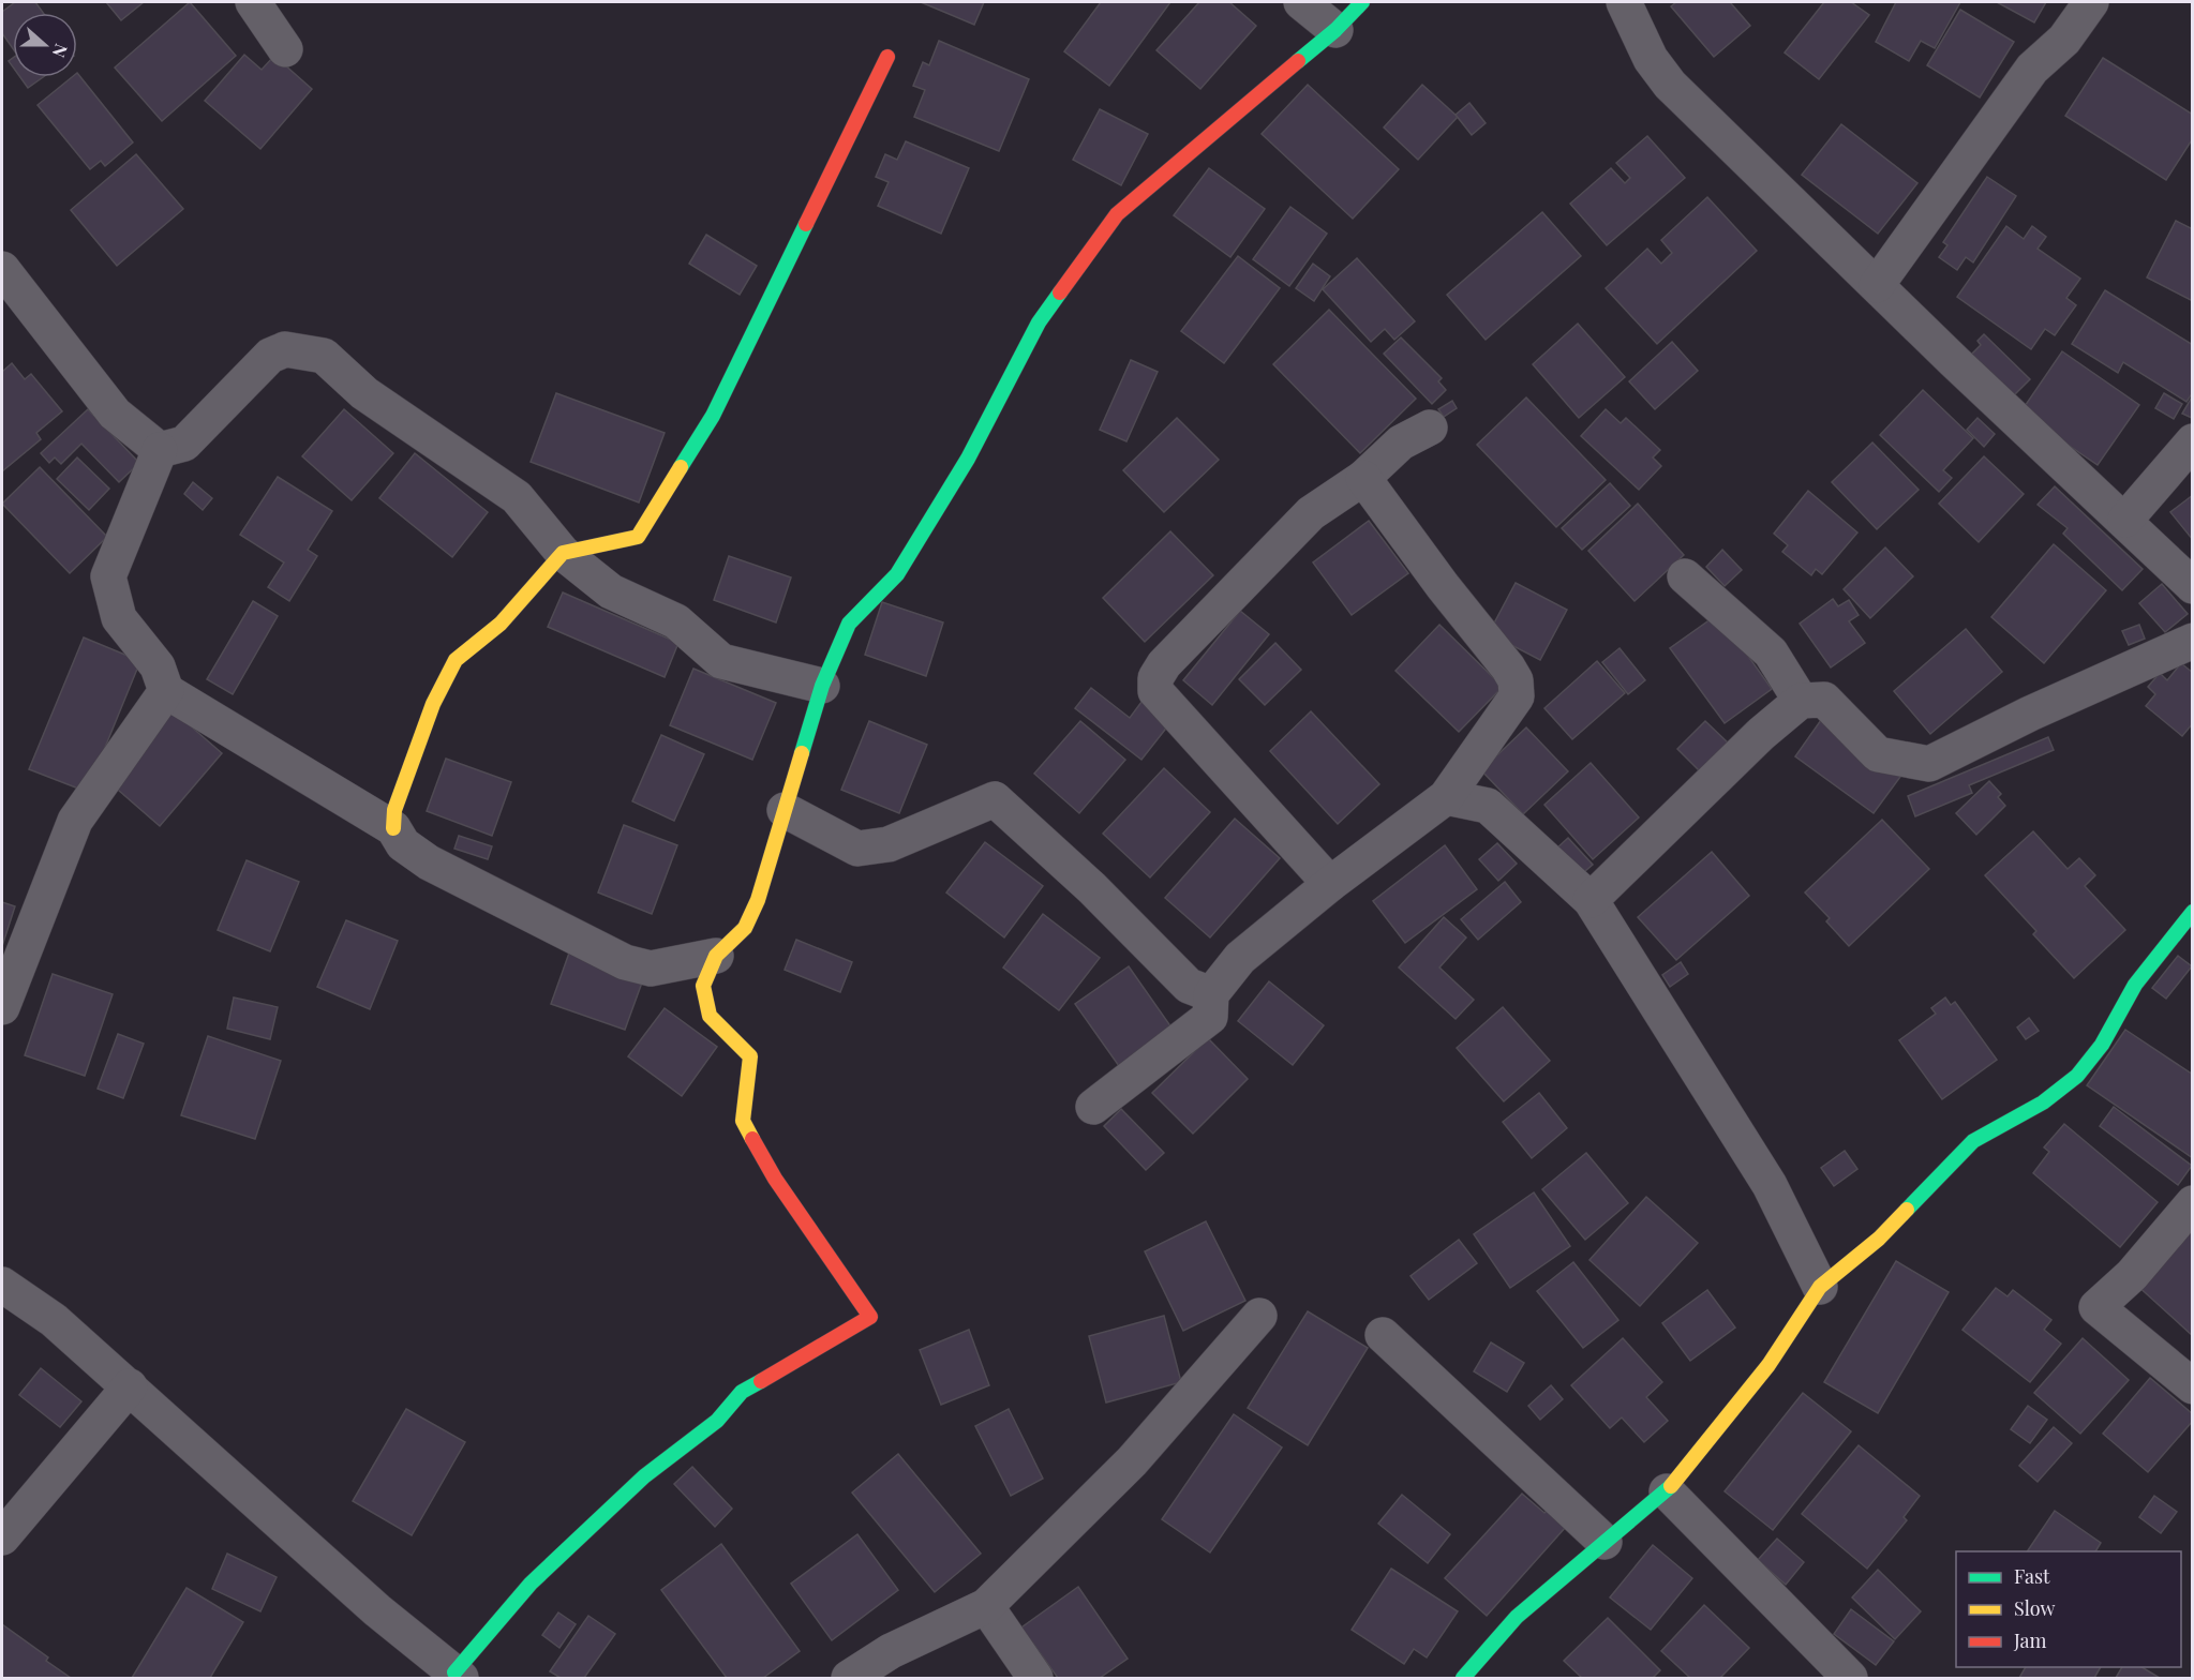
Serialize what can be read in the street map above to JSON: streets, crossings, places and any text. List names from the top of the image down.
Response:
{
  "legend": ["Fast", "Slow", "Jam"],
  "north": "right"
}
